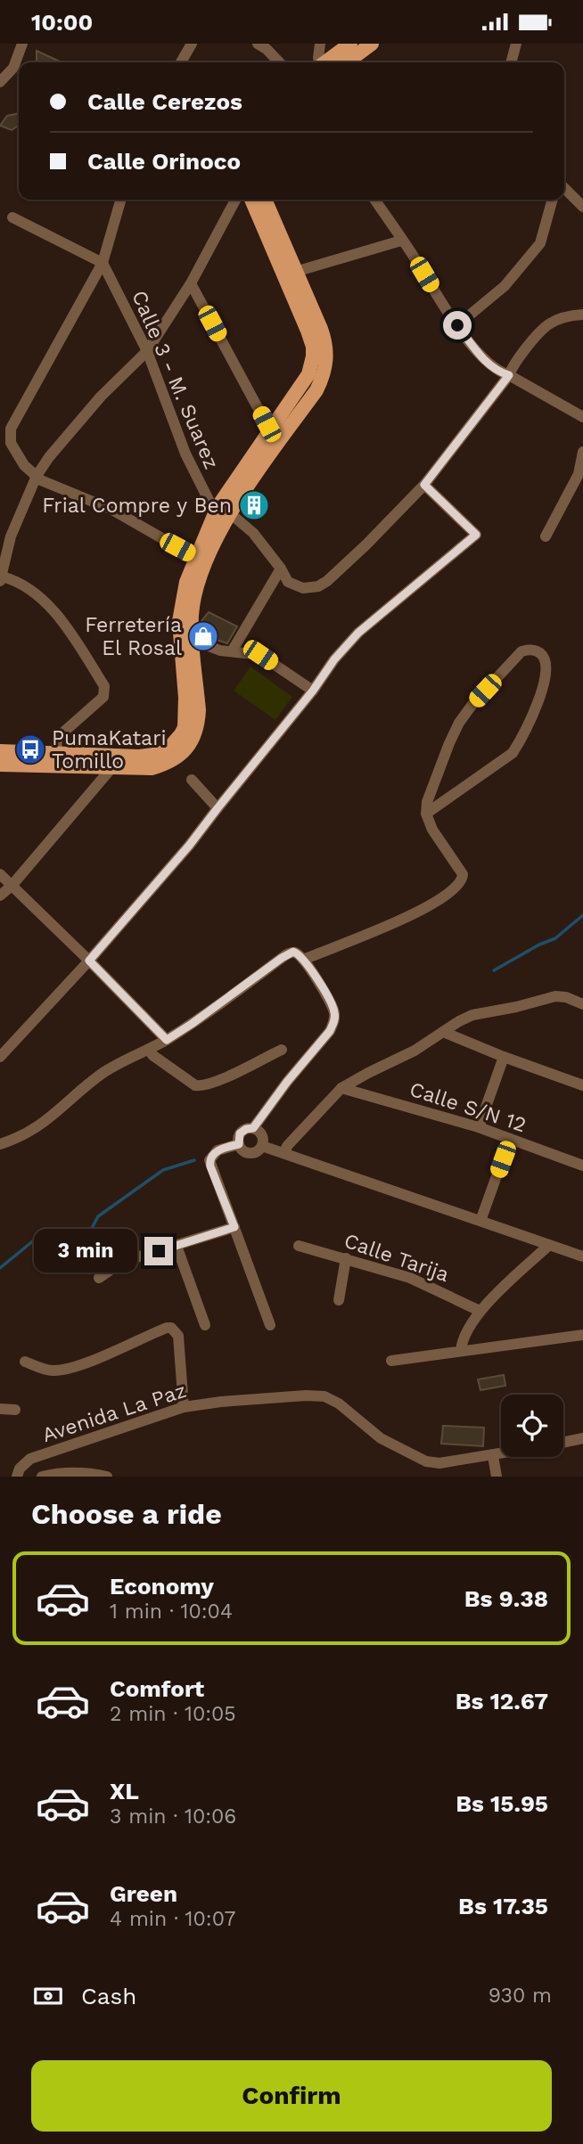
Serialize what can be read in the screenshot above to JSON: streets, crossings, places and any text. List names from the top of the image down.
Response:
{
  "streets": {
    "street": [
      "Calle 3 - M. Suarez",
      "Calle S/N 12",
      "Calle Tarija",
      "Avenida La Paz"
    ]
  },
  "places": {
    "building": ["Frial Compre y Ben"],
    "shop": ["Ferretería El Rosal"],
    "bus stop": ["PumaKatari Tomillo"]
  },
  "page": {
    "status": "10:00",
    "banner": ["Calle Cerezos", "Calle Orinoco"],
    "bubble": "3 min",
    "heading": "Choose a ride",
    "list": [
      {
        "name": "Economy",
        "note": "1 min · 10:04",
        "value": "Bs 9.38"
      },
      {
        "name": "Comfort",
        "note": "2 min · 10:05",
        "value": "Bs 12.67"
      },
      {
        "name": "XL",
        "note": "3 min · 10:06",
        "value": "Bs 15.95"
      },
      {
        "name": "Green",
        "note": "4 min · 10:07",
        "value": "Bs 17.35"
      }
    ],
    "pay": ["Cash", "930 m"],
    "buttons": "Confirm"
  }
}
